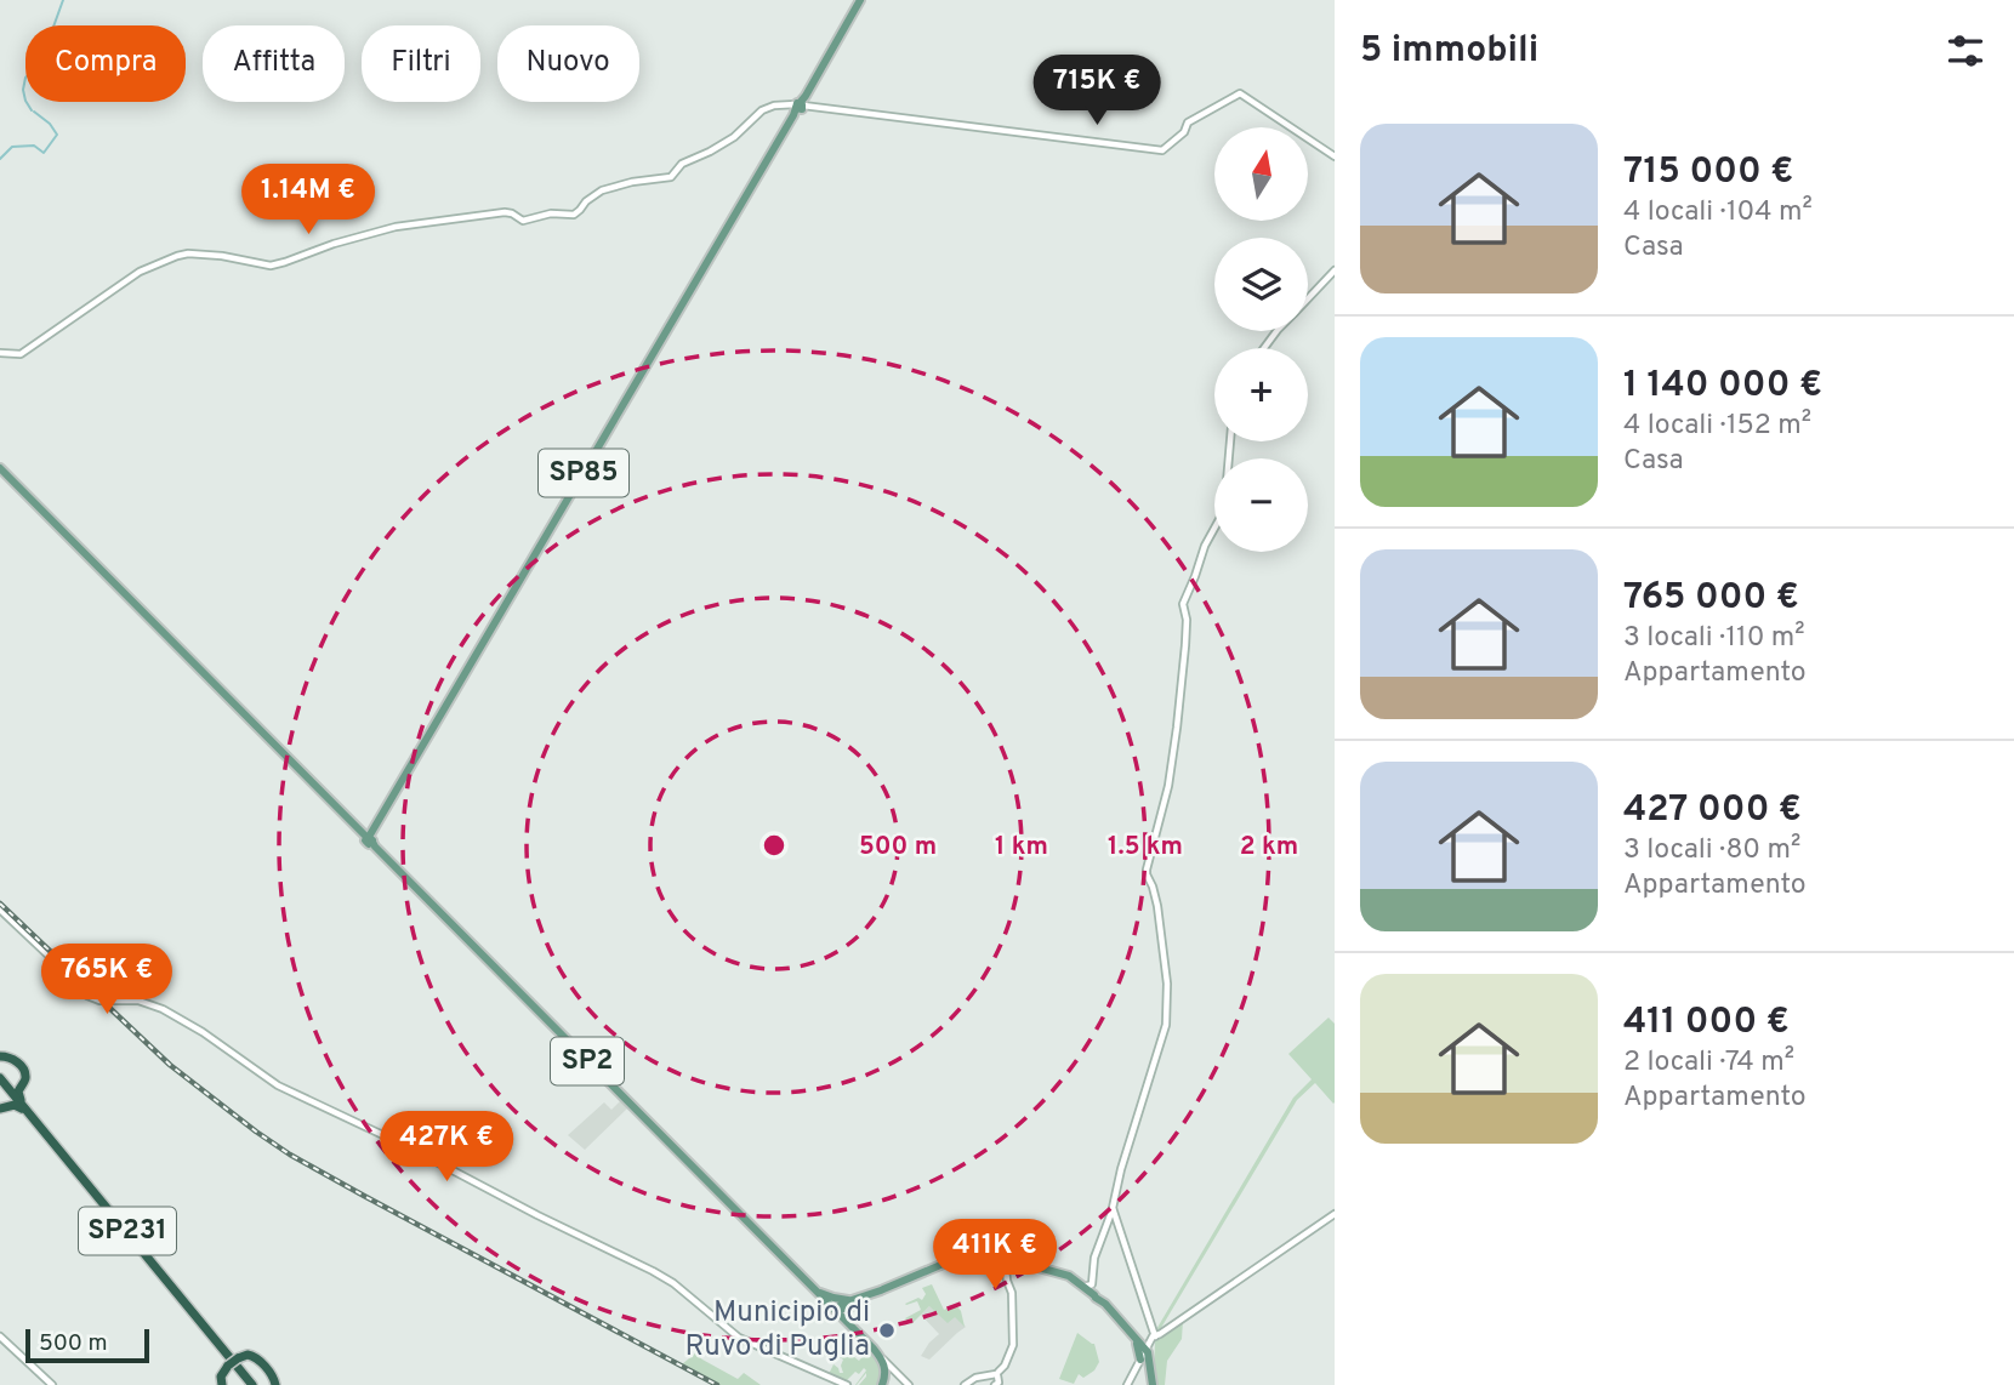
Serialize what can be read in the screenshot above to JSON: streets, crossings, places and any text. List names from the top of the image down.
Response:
{
  "streets": {
    "highway": ["SP231"],
    "main road": ["SP85", "SP2"]
  },
  "crossings": [
    ["SP85", "SP2"]
  ],
  "places": ["Municipio di Ruvo di Puglia"],
  "scale_bar": "500 m",
  "north": "top",
  "page": {
    "heading": "5 immobili",
    "chip": [
      "Compra",
      "Affitta",
      "Filtri",
      "Nuovo"
    ],
    "price": [
      "715K €",
      "1.14M €",
      "765K €",
      "427K €",
      "411K €"
    ],
    "list": [
      {
        "name": "715 000 €",
        "note": "4 locali · 104 m² · Casa"
      },
      {
        "name": "1 140 000 €",
        "note": "4 locali · 152 m² · Casa"
      },
      {
        "name": "765 000 €",
        "note": "3 locali · 110 m² · Appartamento"
      },
      {
        "name": "427 000 €",
        "note": "3 locali · 80 m² · Appartamento"
      },
      {
        "name": "411 000 €",
        "note": "2 locali · 74 m² · Appartamento"
      }
    ],
    "map_buttons": ["+", "−"],
    "scale": "500 m"
  },
  "rings": [
    "500 m",
    "1 km",
    "1.5 km",
    "2 km"
  ]
}
